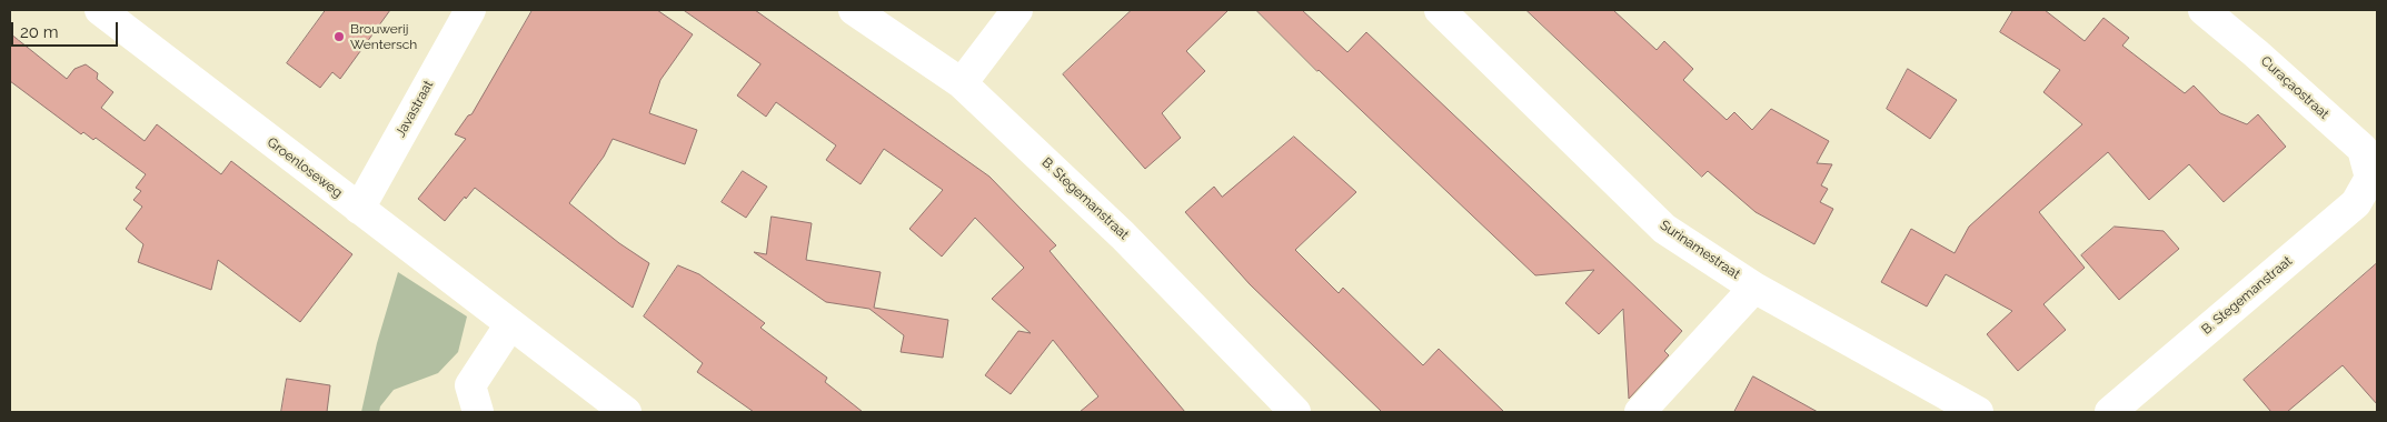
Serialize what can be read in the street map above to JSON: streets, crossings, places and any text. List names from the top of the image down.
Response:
{
  "streets": {
    "street": [
      "Curaçaostraat",
      "Javastraat",
      "Groenloseweg",
      "B. Stegemanstraat",
      "Surinamestraat"
    ]
  },
  "crossings": [
    ["Curaçaostraat", "B. Stegemanstraat"],
    ["Javastraat", "Groenloseweg"]
  ],
  "places": ["Brouwerij Wentersch"],
  "scale_bar": "20 m"
}
